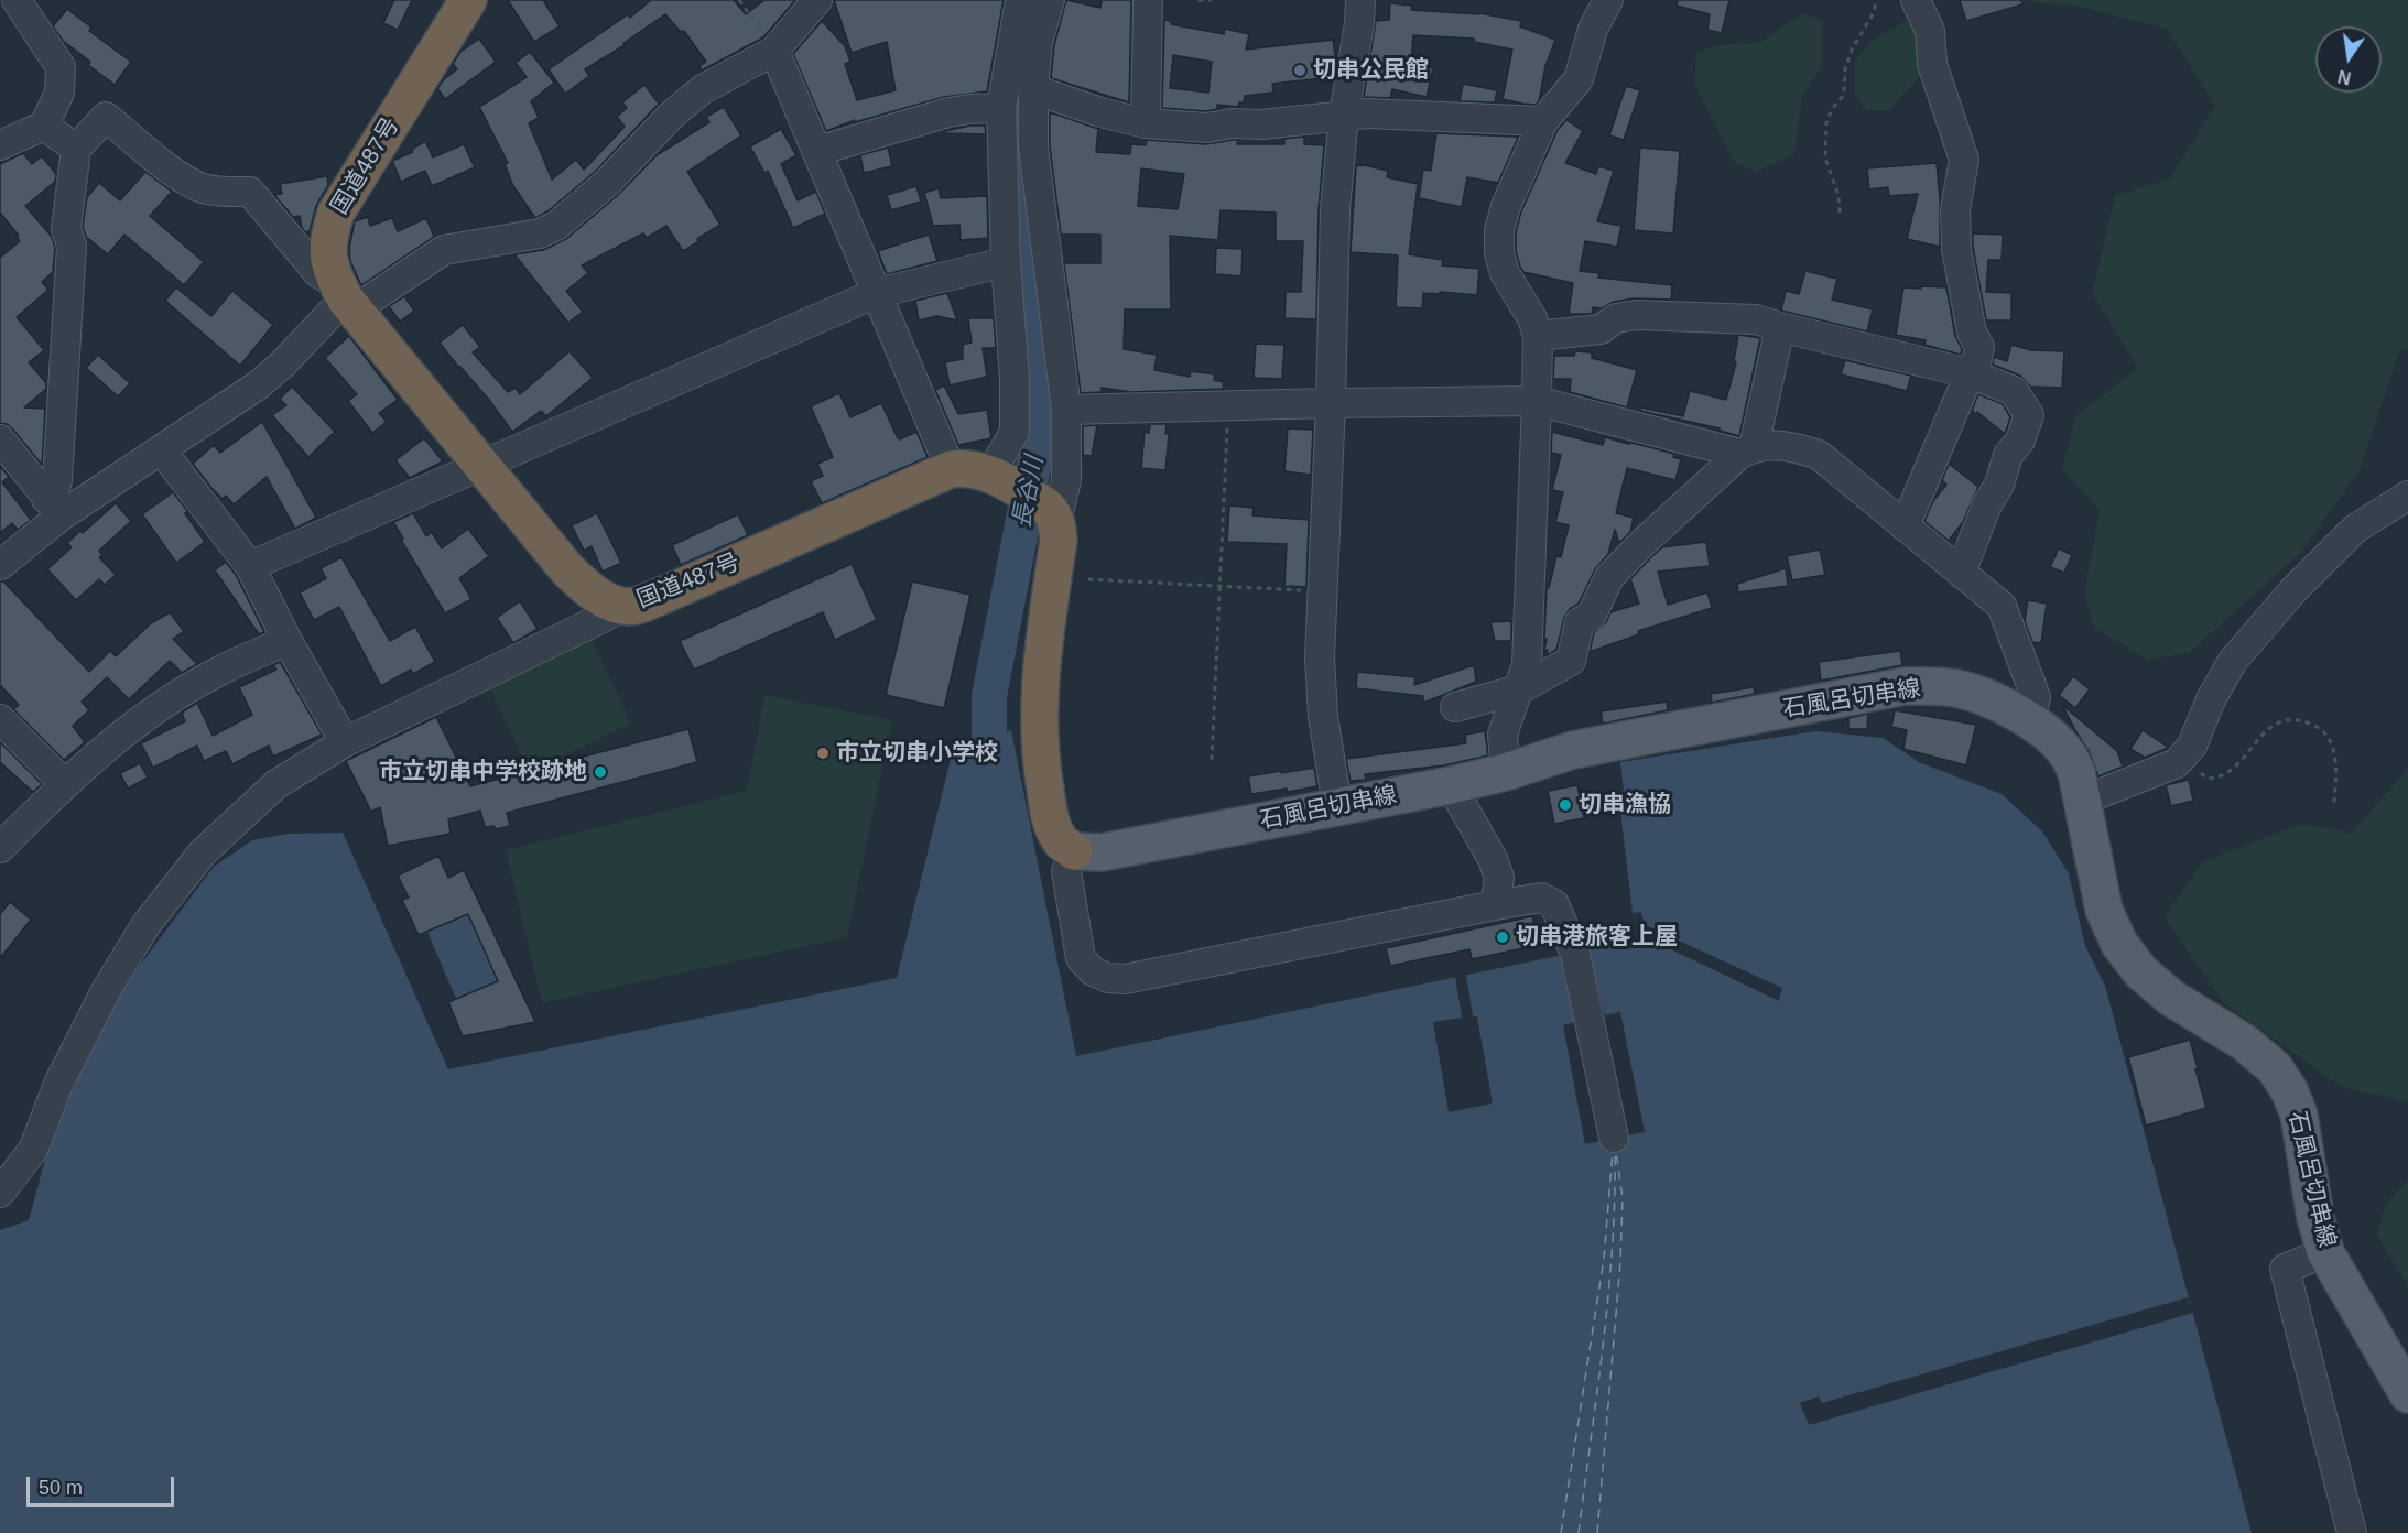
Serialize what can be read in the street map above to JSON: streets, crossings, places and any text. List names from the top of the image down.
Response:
{
  "streets": {
    "highway": ["国道487号"],
    "main road": ["石風呂切串線"]
  },
  "water": ["長谷川"],
  "places": [
    "切串公民館",
    "市立切串小学校",
    "市立切串中学校跡地",
    "切串漁協",
    "切串港旅客上屋"
  ],
  "scale_bar": "50 m",
  "north": "bottom"
}
